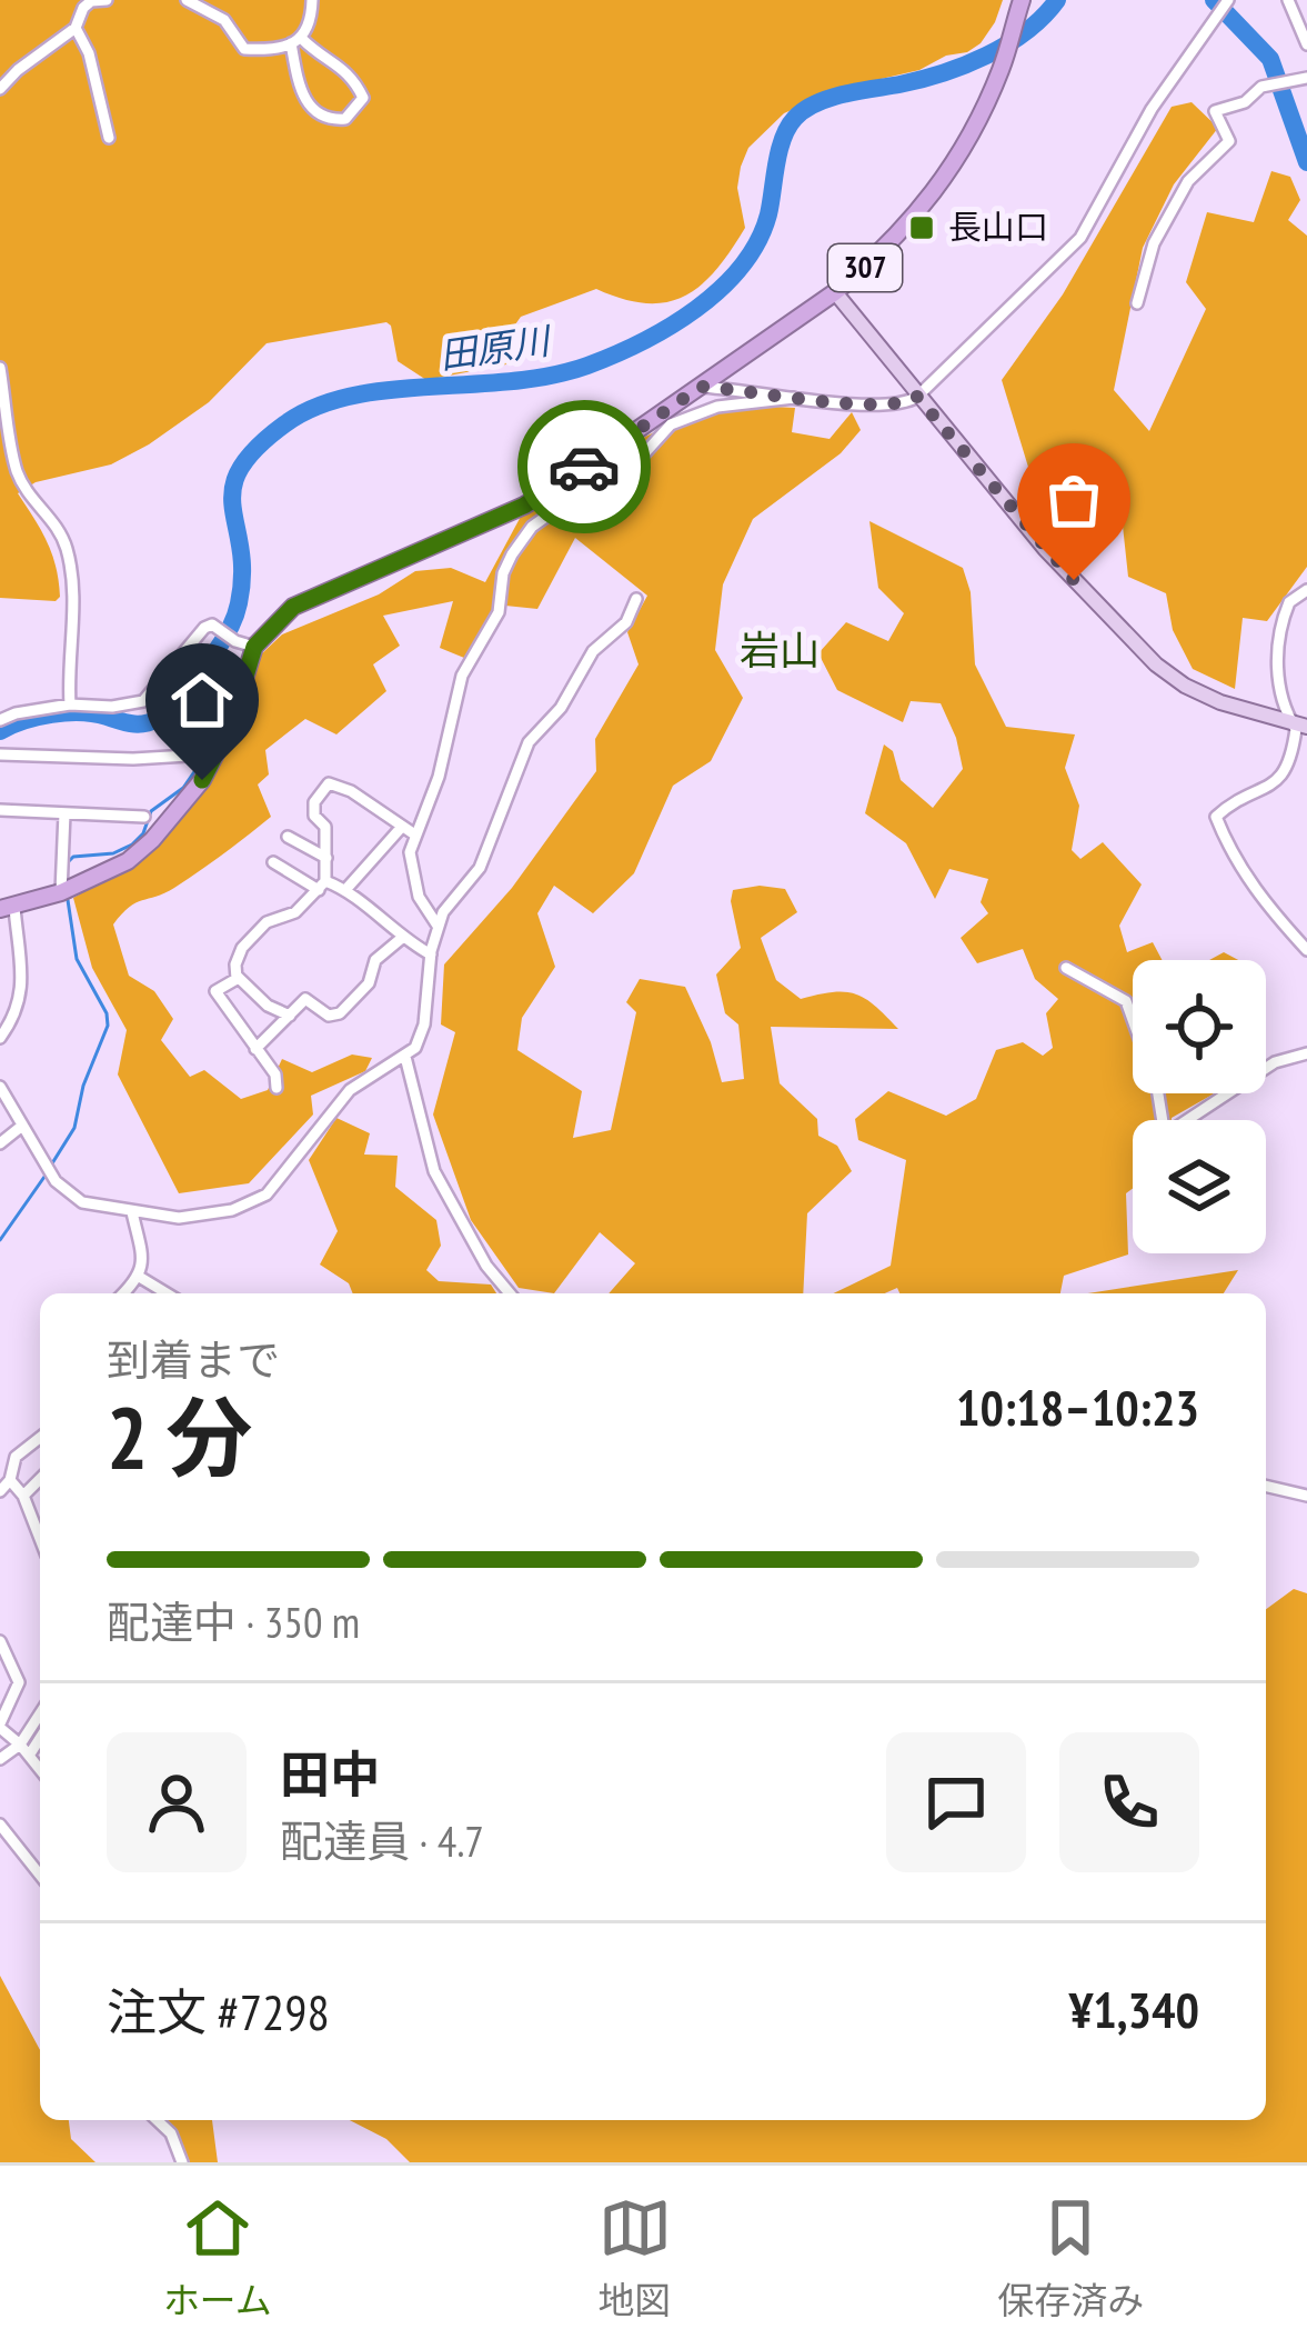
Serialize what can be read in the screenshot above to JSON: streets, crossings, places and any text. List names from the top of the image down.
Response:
{
  "streets": {
    "highway": ["307"]
  },
  "districts": ["岩山"],
  "water": ["田原川"],
  "places": {
    "transit": ["長山口"]
  },
  "page": {
    "heading": ["2 分", "到着まで", "10:18–10:23"],
    "panel": [
      "田中",
      "配達員 · 4.7",
      "注文 #7298",
      "¥1,340"
    ],
    "bar": "配達中 · 350 m",
    "tabs": ["ホーム", "地図", "保存済み"]
  }
}
